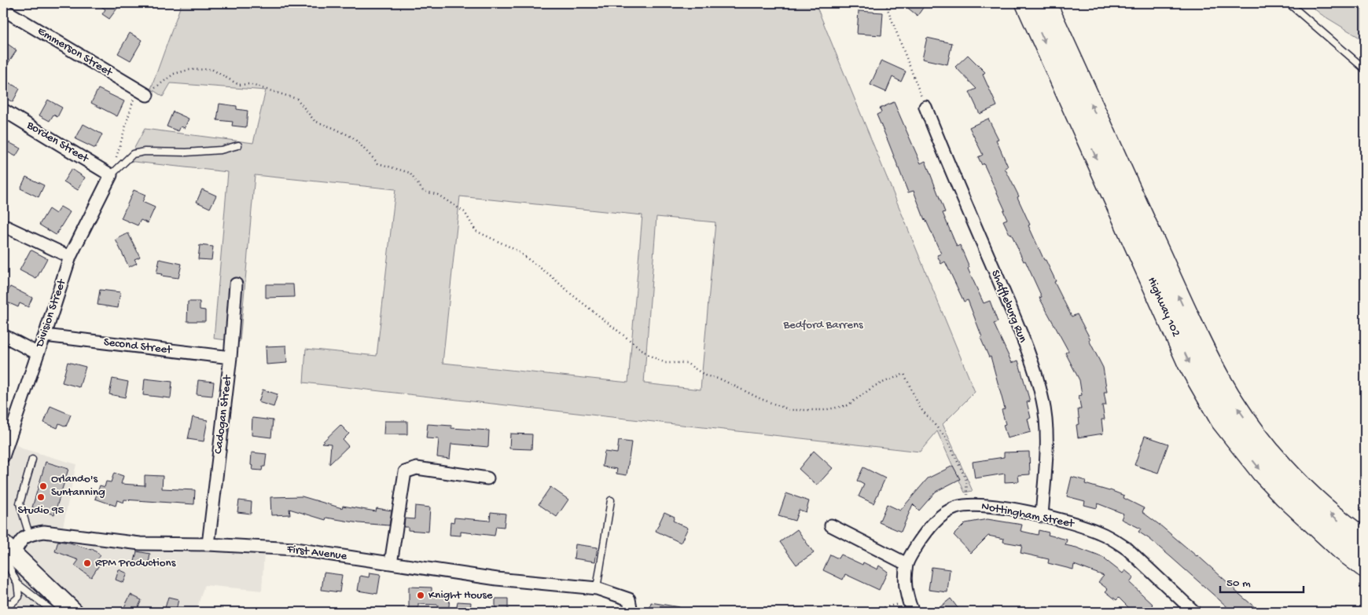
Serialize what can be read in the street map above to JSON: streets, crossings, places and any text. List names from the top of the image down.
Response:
{
  "streets": {
    "highway": ["Highway 102"],
    "street": [
      "Emmerson Street",
      "Borden Street",
      "Shaffleburg Run",
      "Division Street",
      "Second Street",
      "Cadogan Street",
      "Nottingham Street",
      "First Avenue"
    ]
  },
  "crossings": [
    ["Borden Street", "Division Street"],
    ["Shaffleburg Run", "Nottingham Street"],
    ["Division Street", "Second Street"],
    ["Second Street", "Cadogan Street"],
    ["Cadogan Street", "First Avenue"]
  ],
  "parks": ["Bedford Barrens"],
  "places": [
    "Orlando's Suntanning",
    "Studio 95",
    "RPM Productions",
    "Knight House"
  ],
  "scale_bar": "50 m"
}
